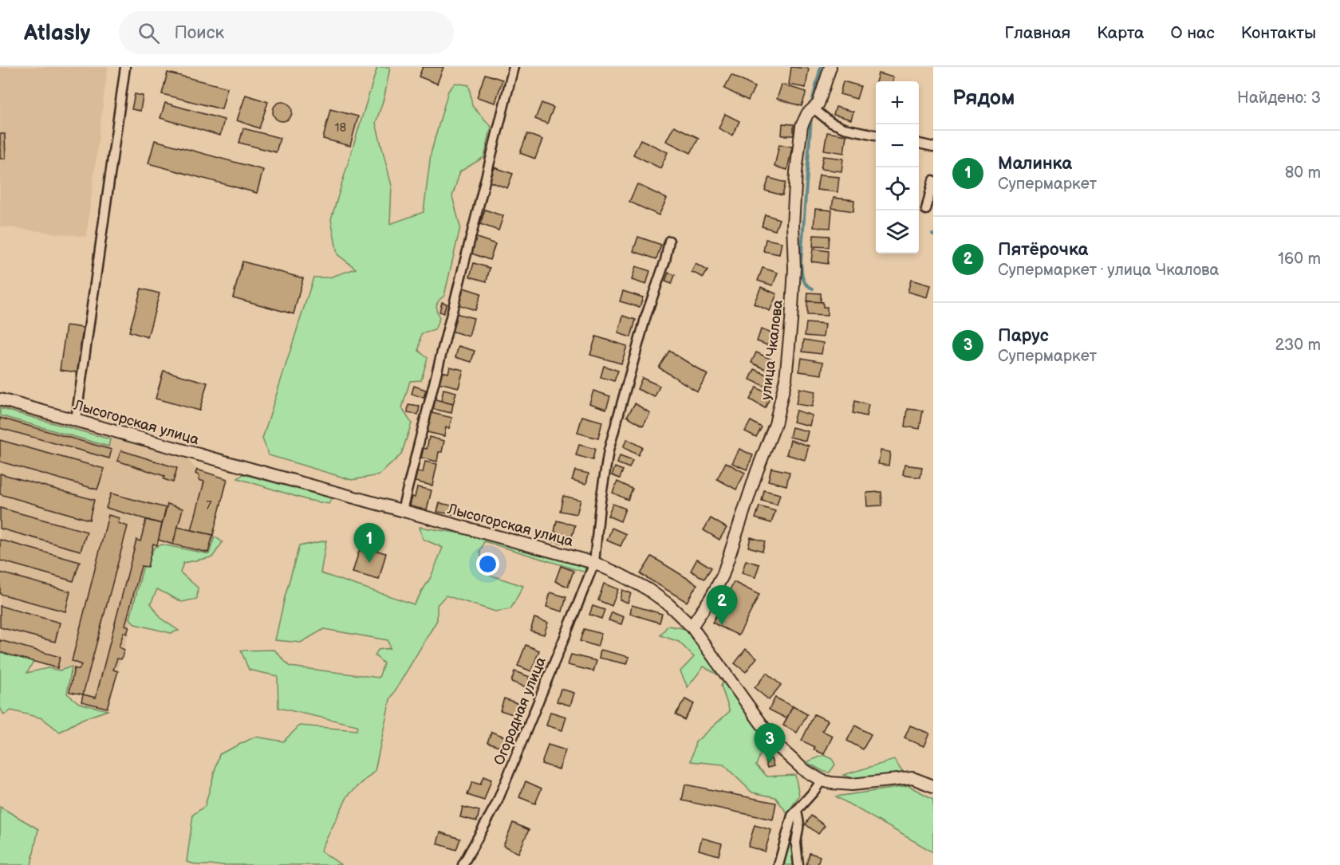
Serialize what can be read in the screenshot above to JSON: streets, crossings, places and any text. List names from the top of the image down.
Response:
{
  "streets": {
    "street": ["улица Чкалова", "Лысогорская улица", "Огородная улица"]
  },
  "crossings": [
    ["улица Чкалова", "Лысогорская улица"],
    ["Лысогорская улица", "Огородная улица"]
  ],
  "house_numbers": ["18", "7"],
  "page": {
    "header": "Atlasly",
    "search": "Поиск",
    "nav": [
      "Главная",
      "Карта",
      "О нас",
      "Контакты"
    ],
    "heading": ["Рядом", "Найдено: 3"],
    "map_buttons": ["+", "−"],
    "list": [
      {
        "mark": "1",
        "name": "Малинка",
        "note": "Супермаркет",
        "value": "80 m"
      },
      {
        "mark": "2",
        "name": "Пятёрочка",
        "note": "Супермаркет · улица Чкалова",
        "value": "160 m"
      },
      {
        "mark": "3",
        "name": "Парус",
        "note": "Супермаркет",
        "value": "230 m"
      }
    ],
    "pins": ["1", "2", "3"]
  }
}
